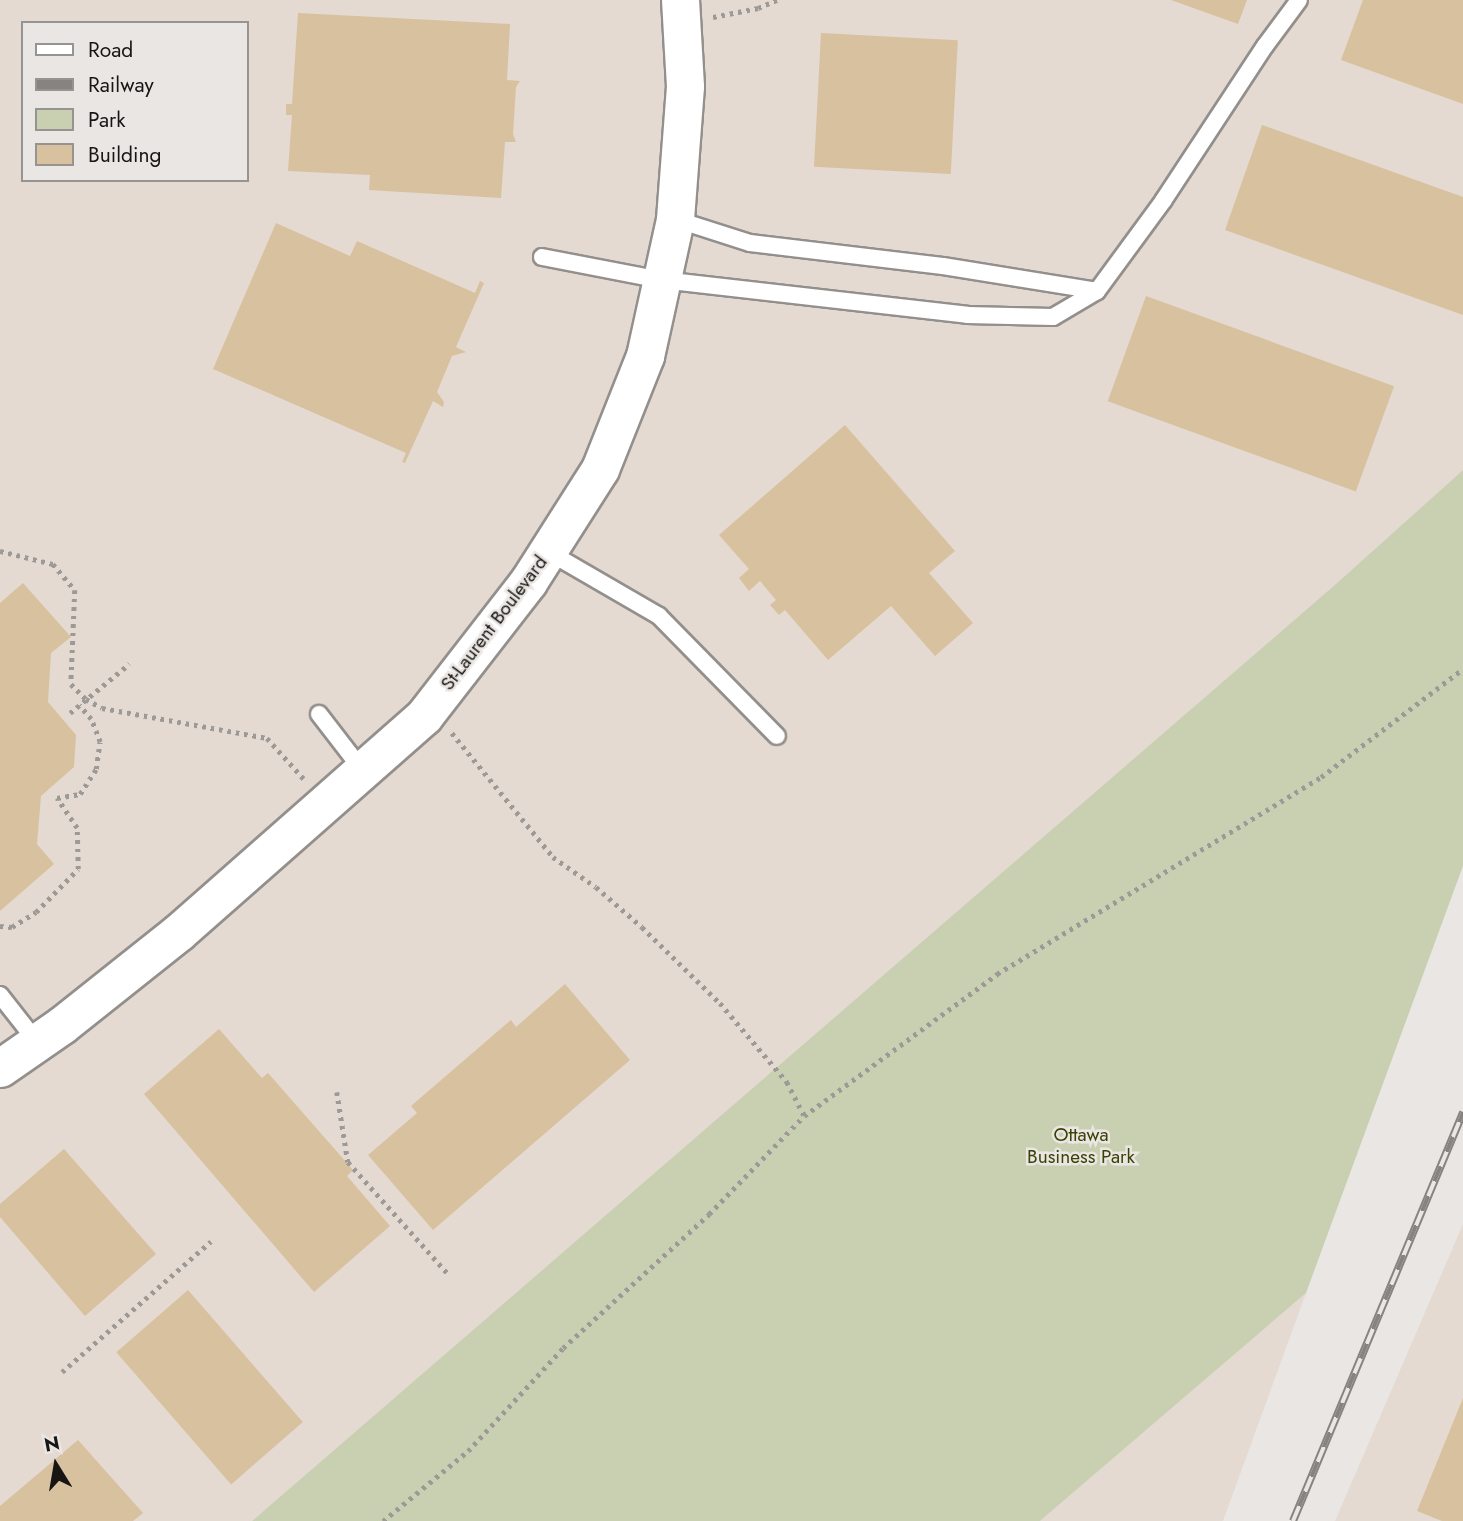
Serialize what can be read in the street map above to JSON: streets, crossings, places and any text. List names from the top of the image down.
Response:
{
  "streets": {
    "street": ["St-Laurent Boulevard"]
  },
  "parks": ["Ottawa Business Park"],
  "legend": [
    "Road",
    "Railway",
    "Park",
    "Building"
  ],
  "north": "top"
}
